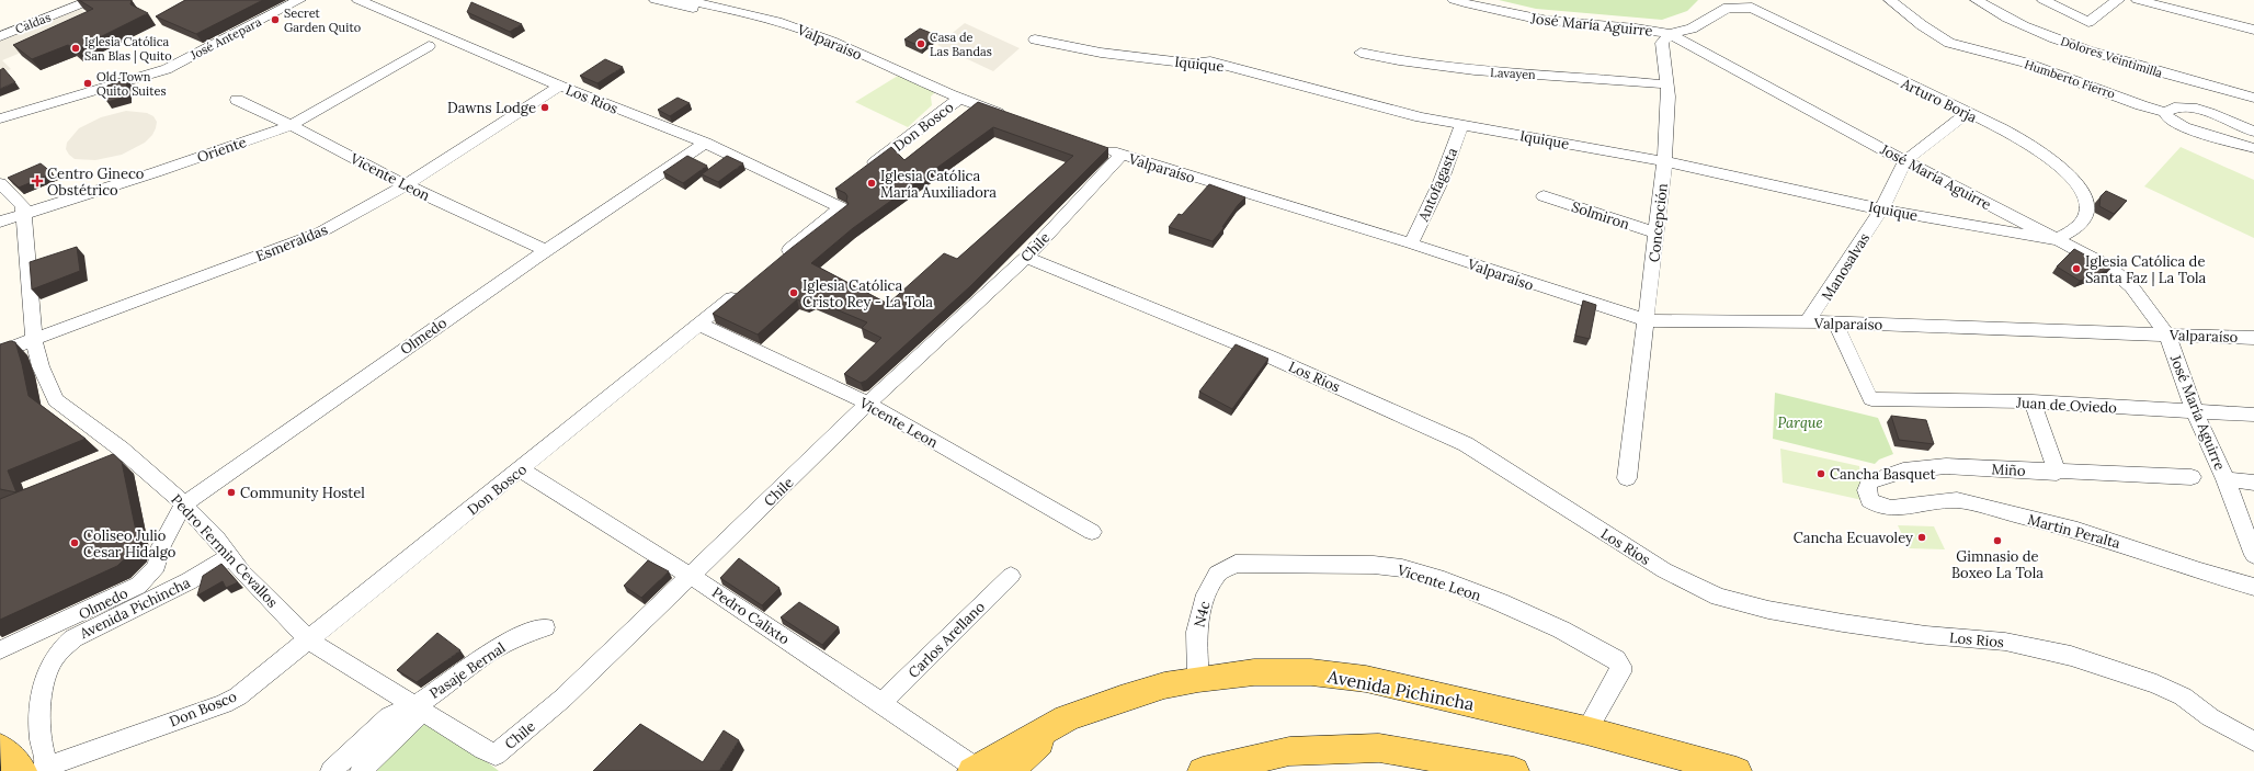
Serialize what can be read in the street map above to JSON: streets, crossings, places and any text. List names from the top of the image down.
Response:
{
  "streets": {
    "main road": ["Avenida Pichincha"],
    "street": [
      "Caldas",
      "José María Aguirre",
      "José Antepara",
      "Valparaíso",
      "Dolores Veintimilla",
      "Iquique",
      "Lavayen",
      "Humberto Fierro",
      "Los Rios",
      "Arturo Borja",
      "Don Bosco",
      "Oriente",
      "Vicente Leon",
      "Antofagasta",
      "Solmiron",
      "Concepción",
      "Esmeraldas",
      "Chile",
      "Manosalvas",
      "Olmedo",
      "Juan de Oviedo",
      "Miño",
      "Martin Peralta",
      "Pedro Fermin Cevallos",
      "N4c",
      "Pedro Calixto",
      "Carlos Arellano",
      "Pasaje Bernal"
    ]
  },
  "crossings": [
    ["José María Aguirre", "Valparaíso"],
    ["José María Aguirre", "Iquique"],
    ["José María Aguirre", "Arturo Borja"],
    ["José María Aguirre", "Concepción"],
    ["José María Aguirre", "Manosalvas"],
    ["José María Aguirre", "Juan de Oviedo"],
    ["Valparaíso", "Don Bosco"],
    ["Valparaíso", "Antofagasta"],
    ["Valparaíso", "Concepción"],
    ["Valparaíso", "Chile"],
    ["Valparaíso", "Manosalvas"],
    ["Iquique", "Arturo Borja"],
    ["Iquique", "Antofagasta"],
    ["Iquique", "Concepción"],
    ["Iquique", "Manosalvas"],
    ["Lavayen", "Concepción"],
    ["Los Rios", "Esmeraldas"],
    ["Los Rios", "Chile"],
    ["Los Rios", "Olmedo"],
    ["Arturo Borja", "Concepción"],
    ["Arturo Borja", "Manosalvas"],
    ["Don Bosco", "Vicente Leon"],
    ["Don Bosco", "Pedro Fermin Cevallos"],
    ["Don Bosco", "Avenida Pichincha"],
    ["Don Bosco", "Pedro Calixto"],
    ["Oriente", "Vicente Leon"],
    ["Oriente", "Pedro Fermin Cevallos"],
    ["Vicente Leon", "Esmeraldas"],
    ["Vicente Leon", "Chile"],
    ["Vicente Leon", "Olmedo"],
    ["Vicente Leon", "Avenida Pichincha"],
    ["Vicente Leon", "N4c"],
    ["Solmiron", "Concepción"],
    ["Esmeraldas", "Pedro Fermin Cevallos"],
    ["Chile", "Pedro Fermin Cevallos"],
    ["Chile", "Pedro Calixto"],
    ["Chile", "Pasaje Bernal"],
    ["Manosalvas", "Juan de Oviedo"],
    ["Olmedo", "Pedro Fermin Cevallos"],
    ["Miño", "Martin Peralta"],
    ["Pedro Fermin Cevallos", "Avenida Pichincha"],
    ["Pedro Fermin Cevallos", "Pasaje Bernal"],
    ["Avenida Pichincha", "N4c"],
    ["Avenida Pichincha", "Pedro Calixto"],
    ["Pedro Calixto", "Carlos Arellano"]
  ],
  "parks": ["Parque"],
  "places": {
    "other": [
      "Secret Garden Quito",
      "Casa de Las Bandas",
      "Iglesia Católica San Blas | Quito",
      "Old Town Quito Suites",
      "Dawns Lodge",
      "Iglesia Católica María Auxiliadora",
      "Iglesia Católica de Santa Faz | La Tola",
      "Iglesia Católica Cristo Rey - La Tola",
      "Cancha Basquet",
      "Community Hostel",
      "Cancha Ecuavoley",
      "Gimnasio de Boxeo La Tola",
      "Coliseo Julio Cesar Hidalgo"
    ],
    "health": ["Centro Gineco Obstétrico"]
  }
}
